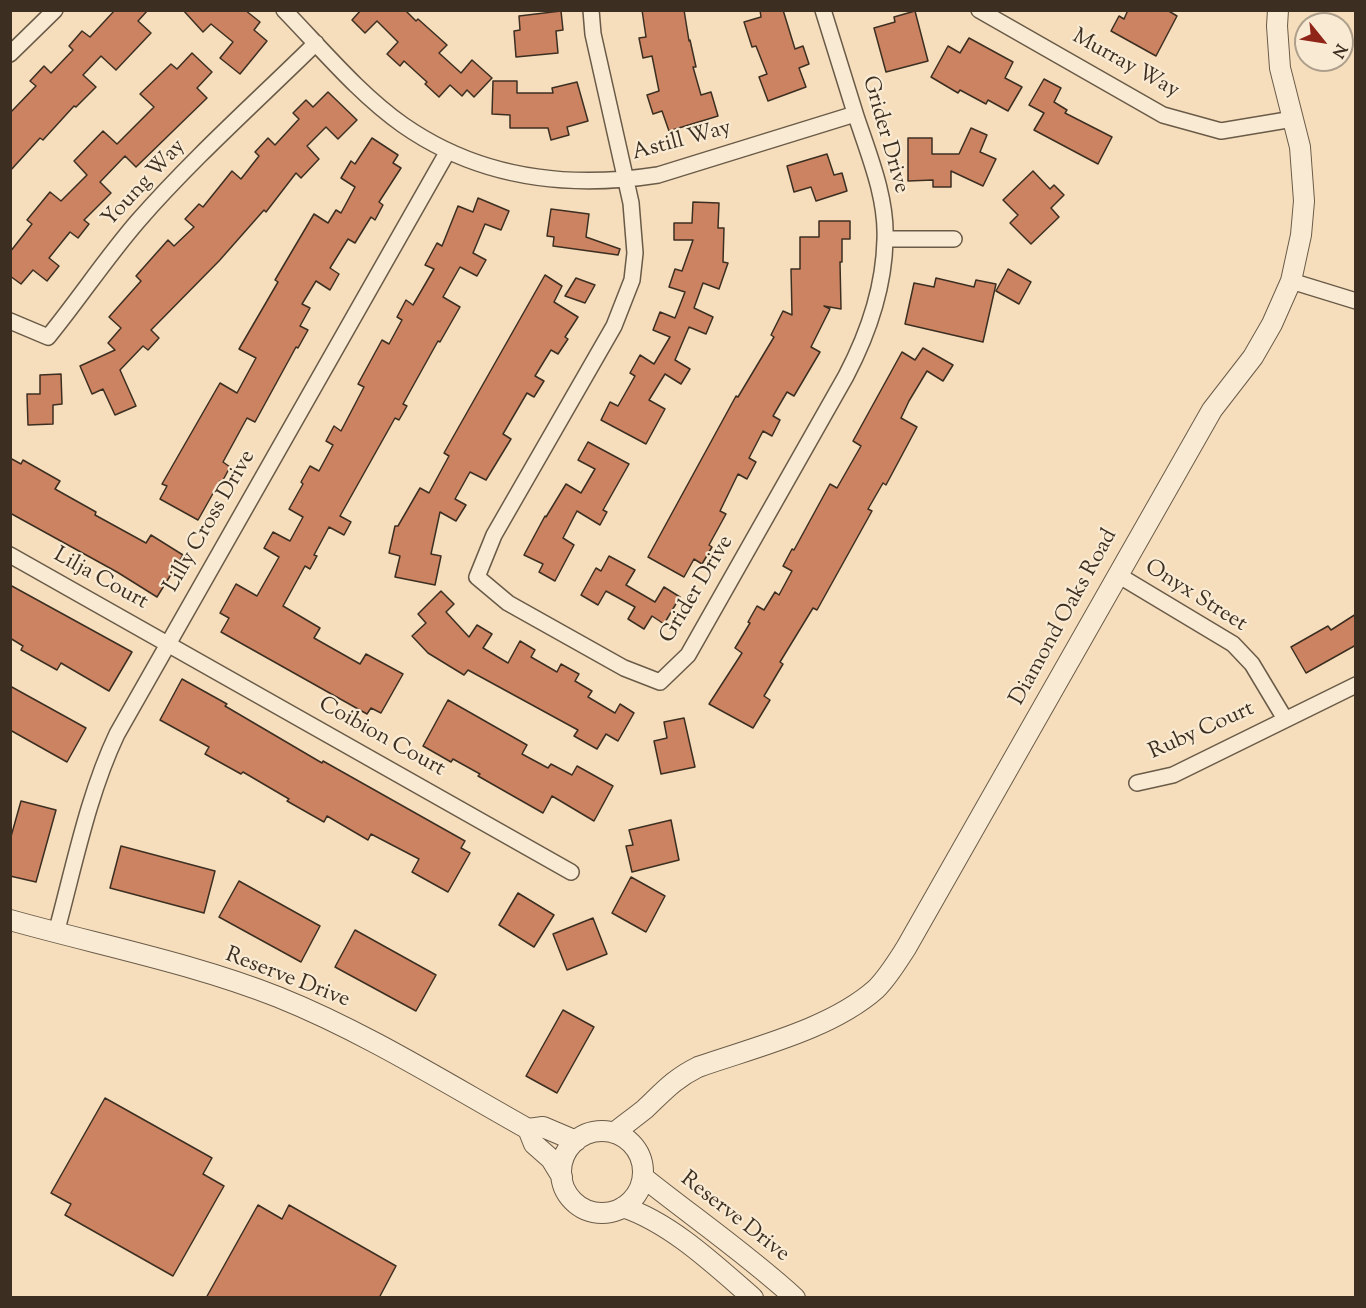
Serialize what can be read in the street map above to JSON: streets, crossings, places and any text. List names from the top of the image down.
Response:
{
  "streets": {
    "street": [
      "Murray Way",
      "Grider Drive",
      "Astill Way",
      "Young Way",
      "Lilly Cross Drive",
      "Lilja Court",
      "Onyx Street",
      "Diamond Oaks Road",
      "Ruby Court",
      "Coibion Court",
      "Reserve Drive"
    ]
  },
  "crossings": [
    ["Murray Way", "Diamond Oaks Road"],
    ["Grider Drive", "Astill Way"],
    ["Astill Way", "Young Way"],
    ["Astill Way", "Lilly Cross Drive"],
    ["Lilly Cross Drive", "Lilja Court"],
    ["Lilly Cross Drive", "Coibion Court"],
    ["Lilly Cross Drive", "Reserve Drive"],
    ["Lilja Court", "Coibion Court"],
    ["Onyx Street", "Diamond Oaks Road"],
    ["Onyx Street", "Ruby Court"],
    ["Diamond Oaks Road", "Reserve Drive"]
  ],
  "north": "bottom right"
}
